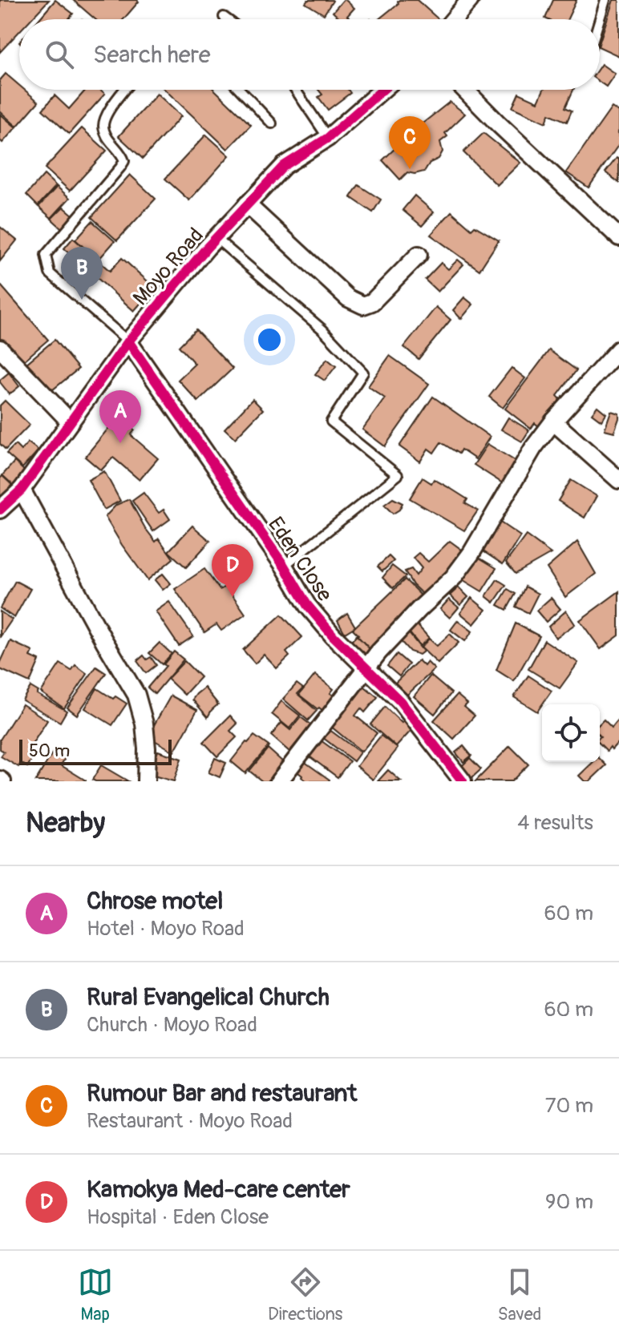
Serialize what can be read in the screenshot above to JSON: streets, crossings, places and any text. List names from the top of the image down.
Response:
{
  "streets": {
    "street": ["Moyo Road", "Eden Close"]
  },
  "crossings": [
    ["Moyo Road", "Eden Close"]
  ],
  "scale_bar": "50 m",
  "page": {
    "search": "Search here",
    "pins": [
      "C",
      "B",
      "A",
      "D"
    ],
    "scale": "50 m",
    "heading": ["Nearby", "4 results"],
    "list": [
      {
        "mark": "A",
        "name": "Chrose motel",
        "note": "Hotel · Moyo Road",
        "value": "60 m"
      },
      {
        "mark": "B",
        "name": "Rural Evangelical Church",
        "note": "Church · Moyo Road",
        "value": "60 m"
      },
      {
        "mark": "C",
        "name": "Rumour Bar and restaurant",
        "note": "Restaurant · Moyo Road",
        "value": "70 m"
      },
      {
        "mark": "D",
        "name": "Kamokya Med-care center",
        "note": "Hospital · Eden Close",
        "value": "90 m"
      }
    ],
    "nav": ["Map", "Directions", "Saved"]
  }
}
